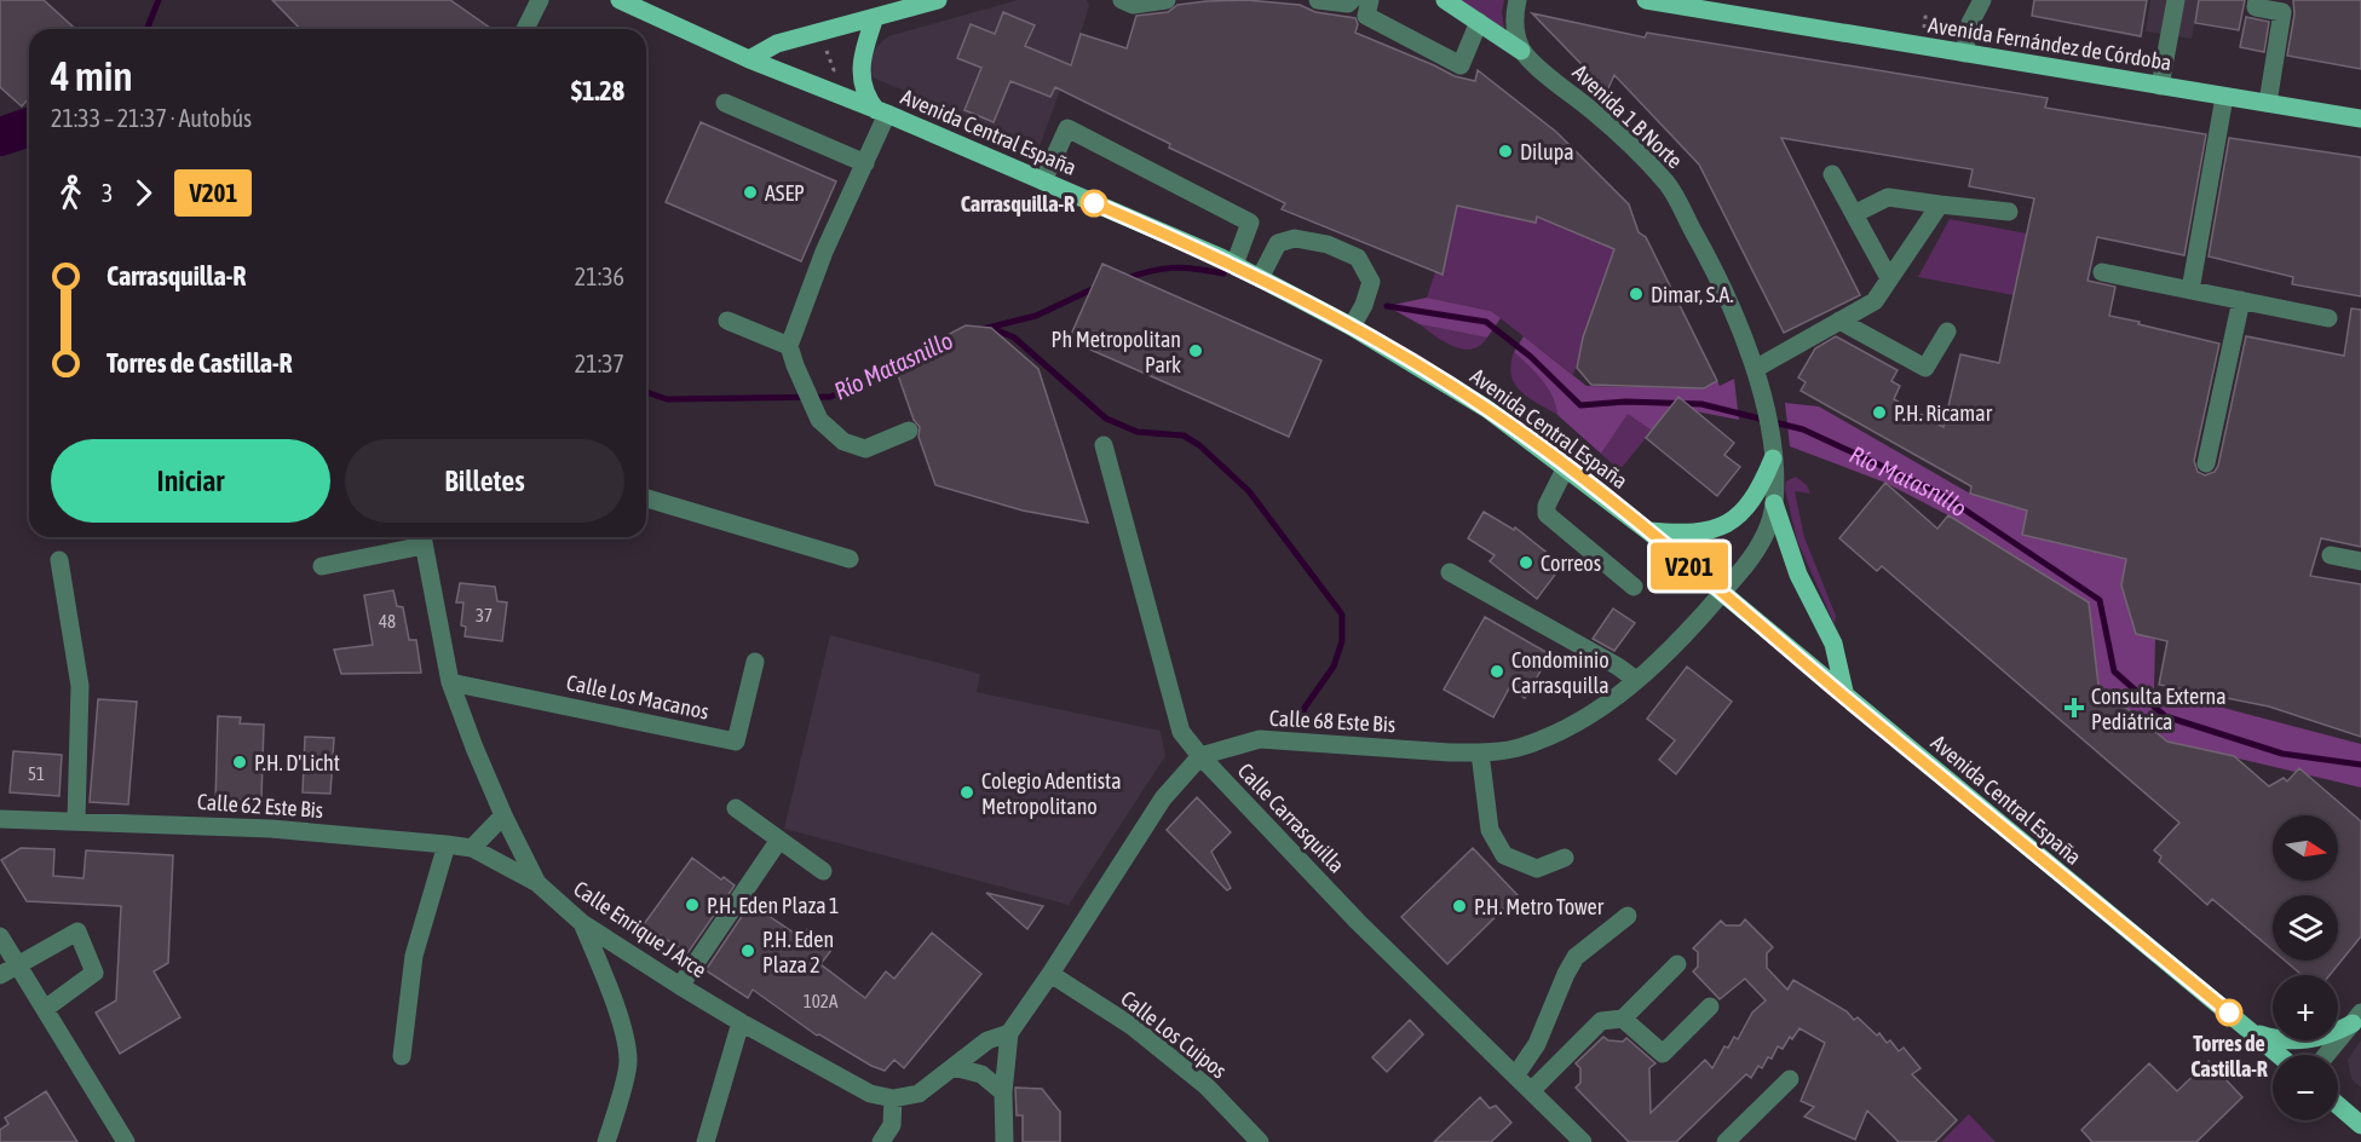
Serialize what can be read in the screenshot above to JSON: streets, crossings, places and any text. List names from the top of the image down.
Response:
{
  "streets": {
    "main road": ["Avenida Fernández de Córdoba", "Avenida Central España"],
    "street": [
      "Avenida 1 B Norte",
      "Calle Los Macanos",
      "Calle 68 Este Bis",
      "Calle 62 Este Bis",
      "Calle Carrasquilla",
      "Calle Enrique J Arce",
      "Calle Los Cuipos"
    ]
  },
  "crossings": [
    ["Avenida 1 B Norte", "Avenida Central España"],
    ["Avenida 1 B Norte", "Calle 68 Este Bis"],
    ["Avenida Central España", "Calle 68 Este Bis"],
    ["Calle Los Macanos", "Calle Enrique J Arce"],
    ["Calle 68 Este Bis", "Calle Carrasquilla"]
  ],
  "water": ["Río Matasnillo"],
  "places": {
    "other": [
      "Dilupa",
      "ASEP",
      "Carrasquilla-R",
      "Dimar, S.A.",
      "Ph Metropolitan Park",
      "P.H. Ricamar",
      "Correos",
      "Condominio Carrasquilla",
      "P.H. D'Licht",
      "Colegio Adentista Metropolitano",
      "P.H. Eden Plaza 1",
      "P.H. Metro Tower",
      "P.H. Eden Plaza 2",
      "Torres de Castilla-R"
    ],
    "health": ["Consulta Externa Pediátrica"]
  },
  "lines": ["bus line V201"],
  "house_numbers": [
    "37",
    "48",
    "51",
    "102A"
  ],
  "north": "right",
  "page": {
    "on_map": "V201",
    "heading": ["4 min", "21:33 – 21:37 · Autobús", "$1.28"],
    "legs": ["3", "V201"],
    "list": [
      {
        "name": "Carrasquilla-R",
        "value": "21:36"
      },
      {
        "name": "Torres de Castilla-R",
        "value": "21:37"
      }
    ],
    "buttons": ["Iniciar", "Billetes"],
    "map_buttons": ["+", "−"]
  }
}
